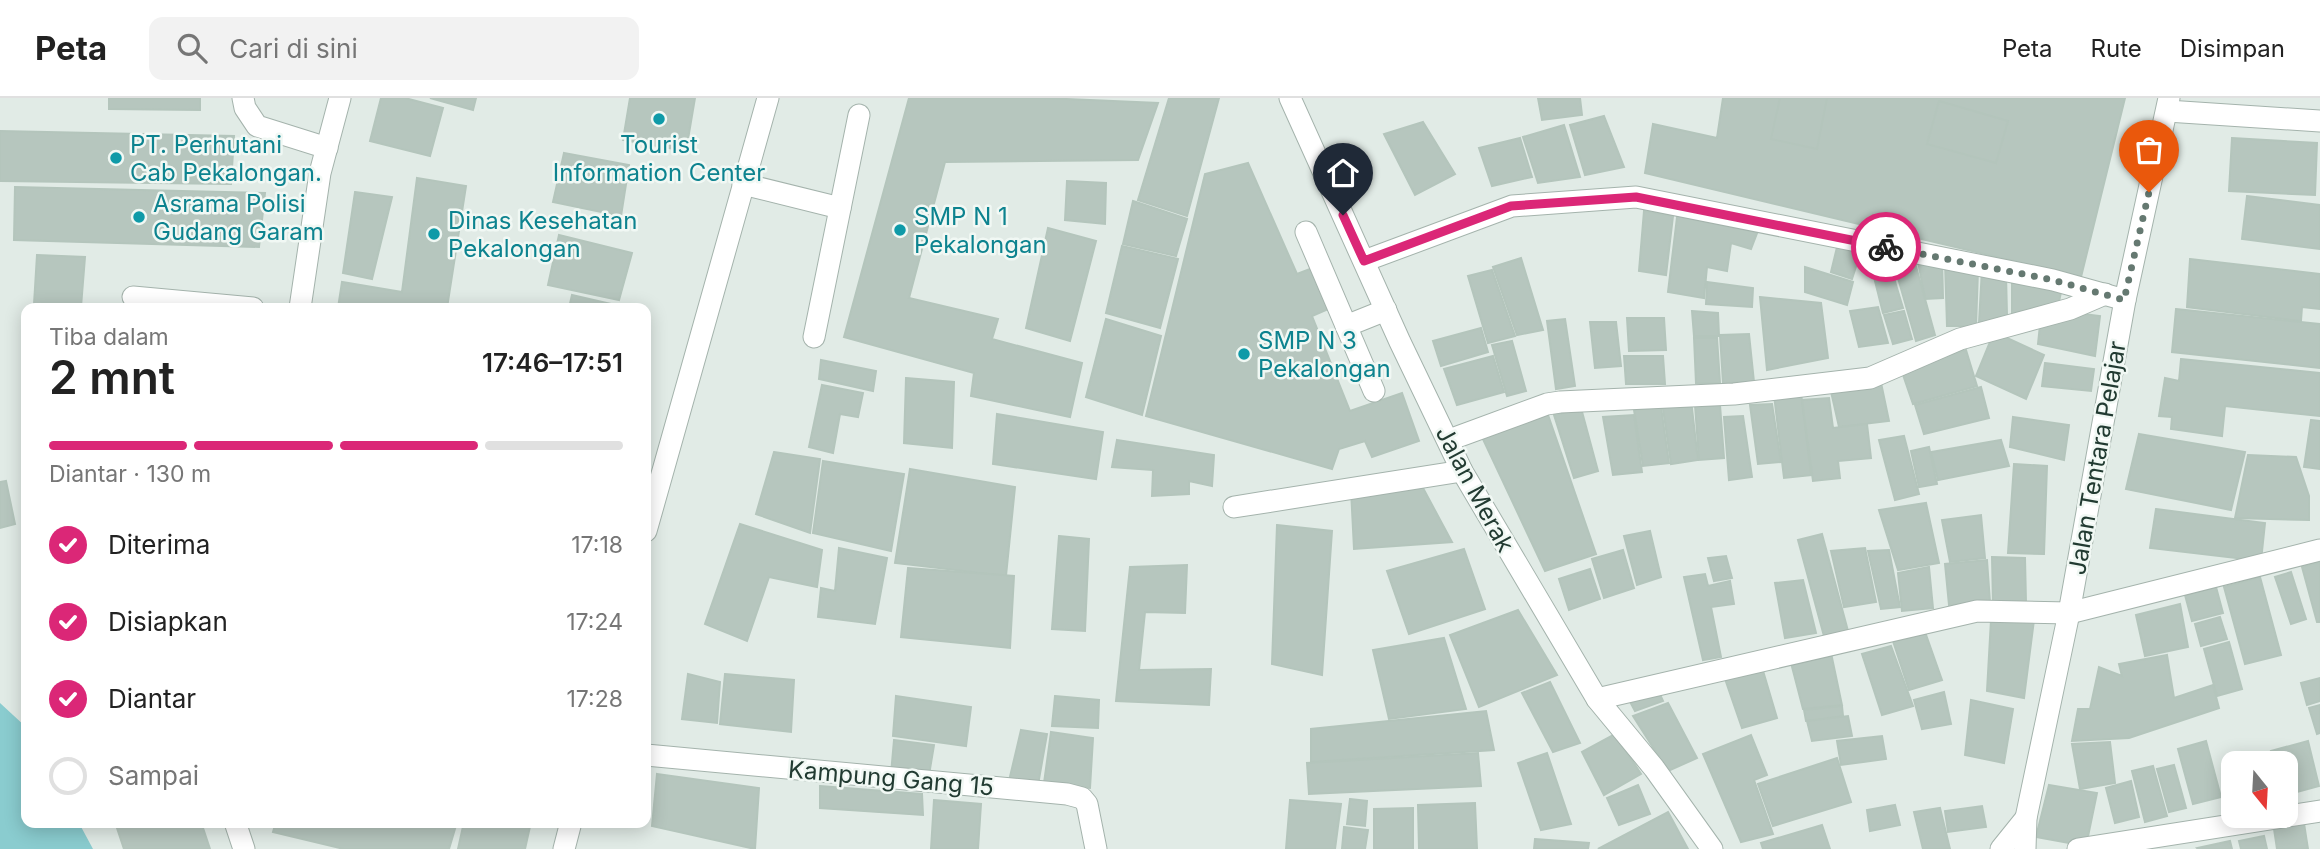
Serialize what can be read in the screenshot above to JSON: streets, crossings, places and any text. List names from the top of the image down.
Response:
{
  "streets": {
    "street": ["Jalan Tentara Pelajar", "Jalan Merak", "Kampung Gang 15"]
  },
  "places": [
    "Tourist Information Center",
    "PT. Perhutani Cab Pekalongan.",
    "Asrama Polisi Gudang Garam",
    "SMP N 1 Pekalongan",
    "Dinas Kesehatan Pekalongan",
    "SMP N 3 Pekalongan"
  ],
  "north": "bottom",
  "page": {
    "header": "Peta",
    "search": "Cari di sini",
    "nav": ["Peta", "Rute", "Disimpan"],
    "heading": ["2 mnt", "Tiba dalam", "17:46–17:51"],
    "bar": "Diantar · 130 m",
    "list": [
      ["Diterima", "17:18"],
      ["Disiapkan", "17:24"],
      ["Diantar", "17:28"],
      "Sampai"
    ]
  }
}
